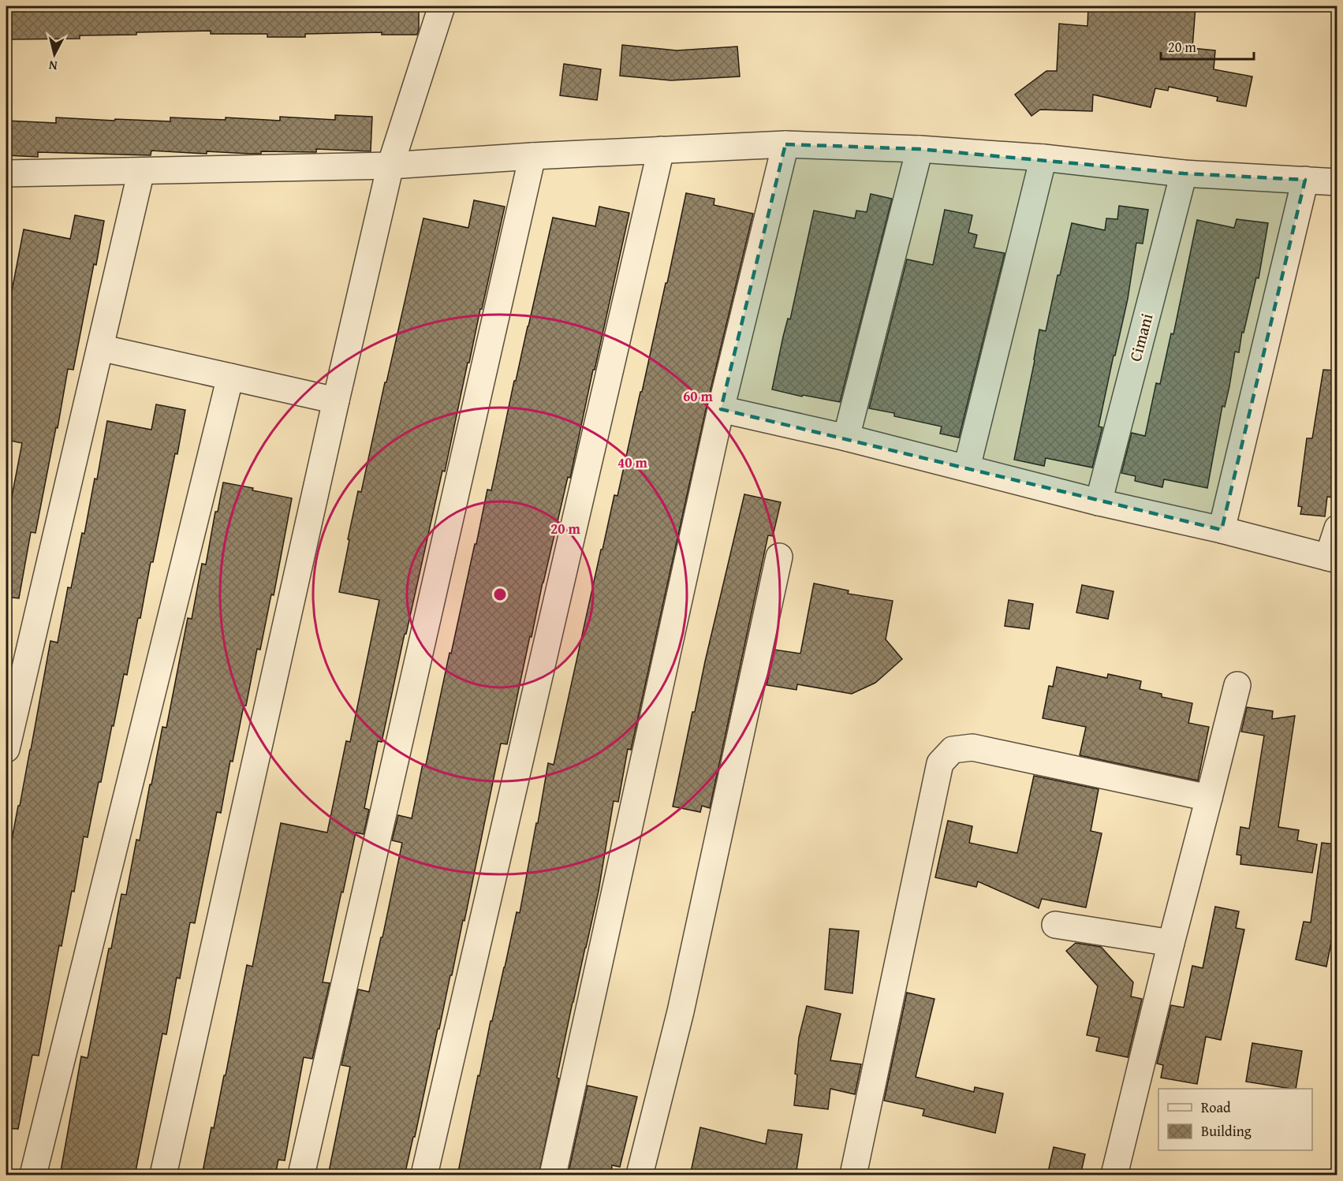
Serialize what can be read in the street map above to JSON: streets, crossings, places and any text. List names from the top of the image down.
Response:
{
  "streets": {
    "street": ["Cimani"]
  },
  "legend": ["Road", "Building"],
  "scale_bar": "20 m",
  "north": "bottom",
  "rings": ["60 m", "40 m", "20 m"]
}
